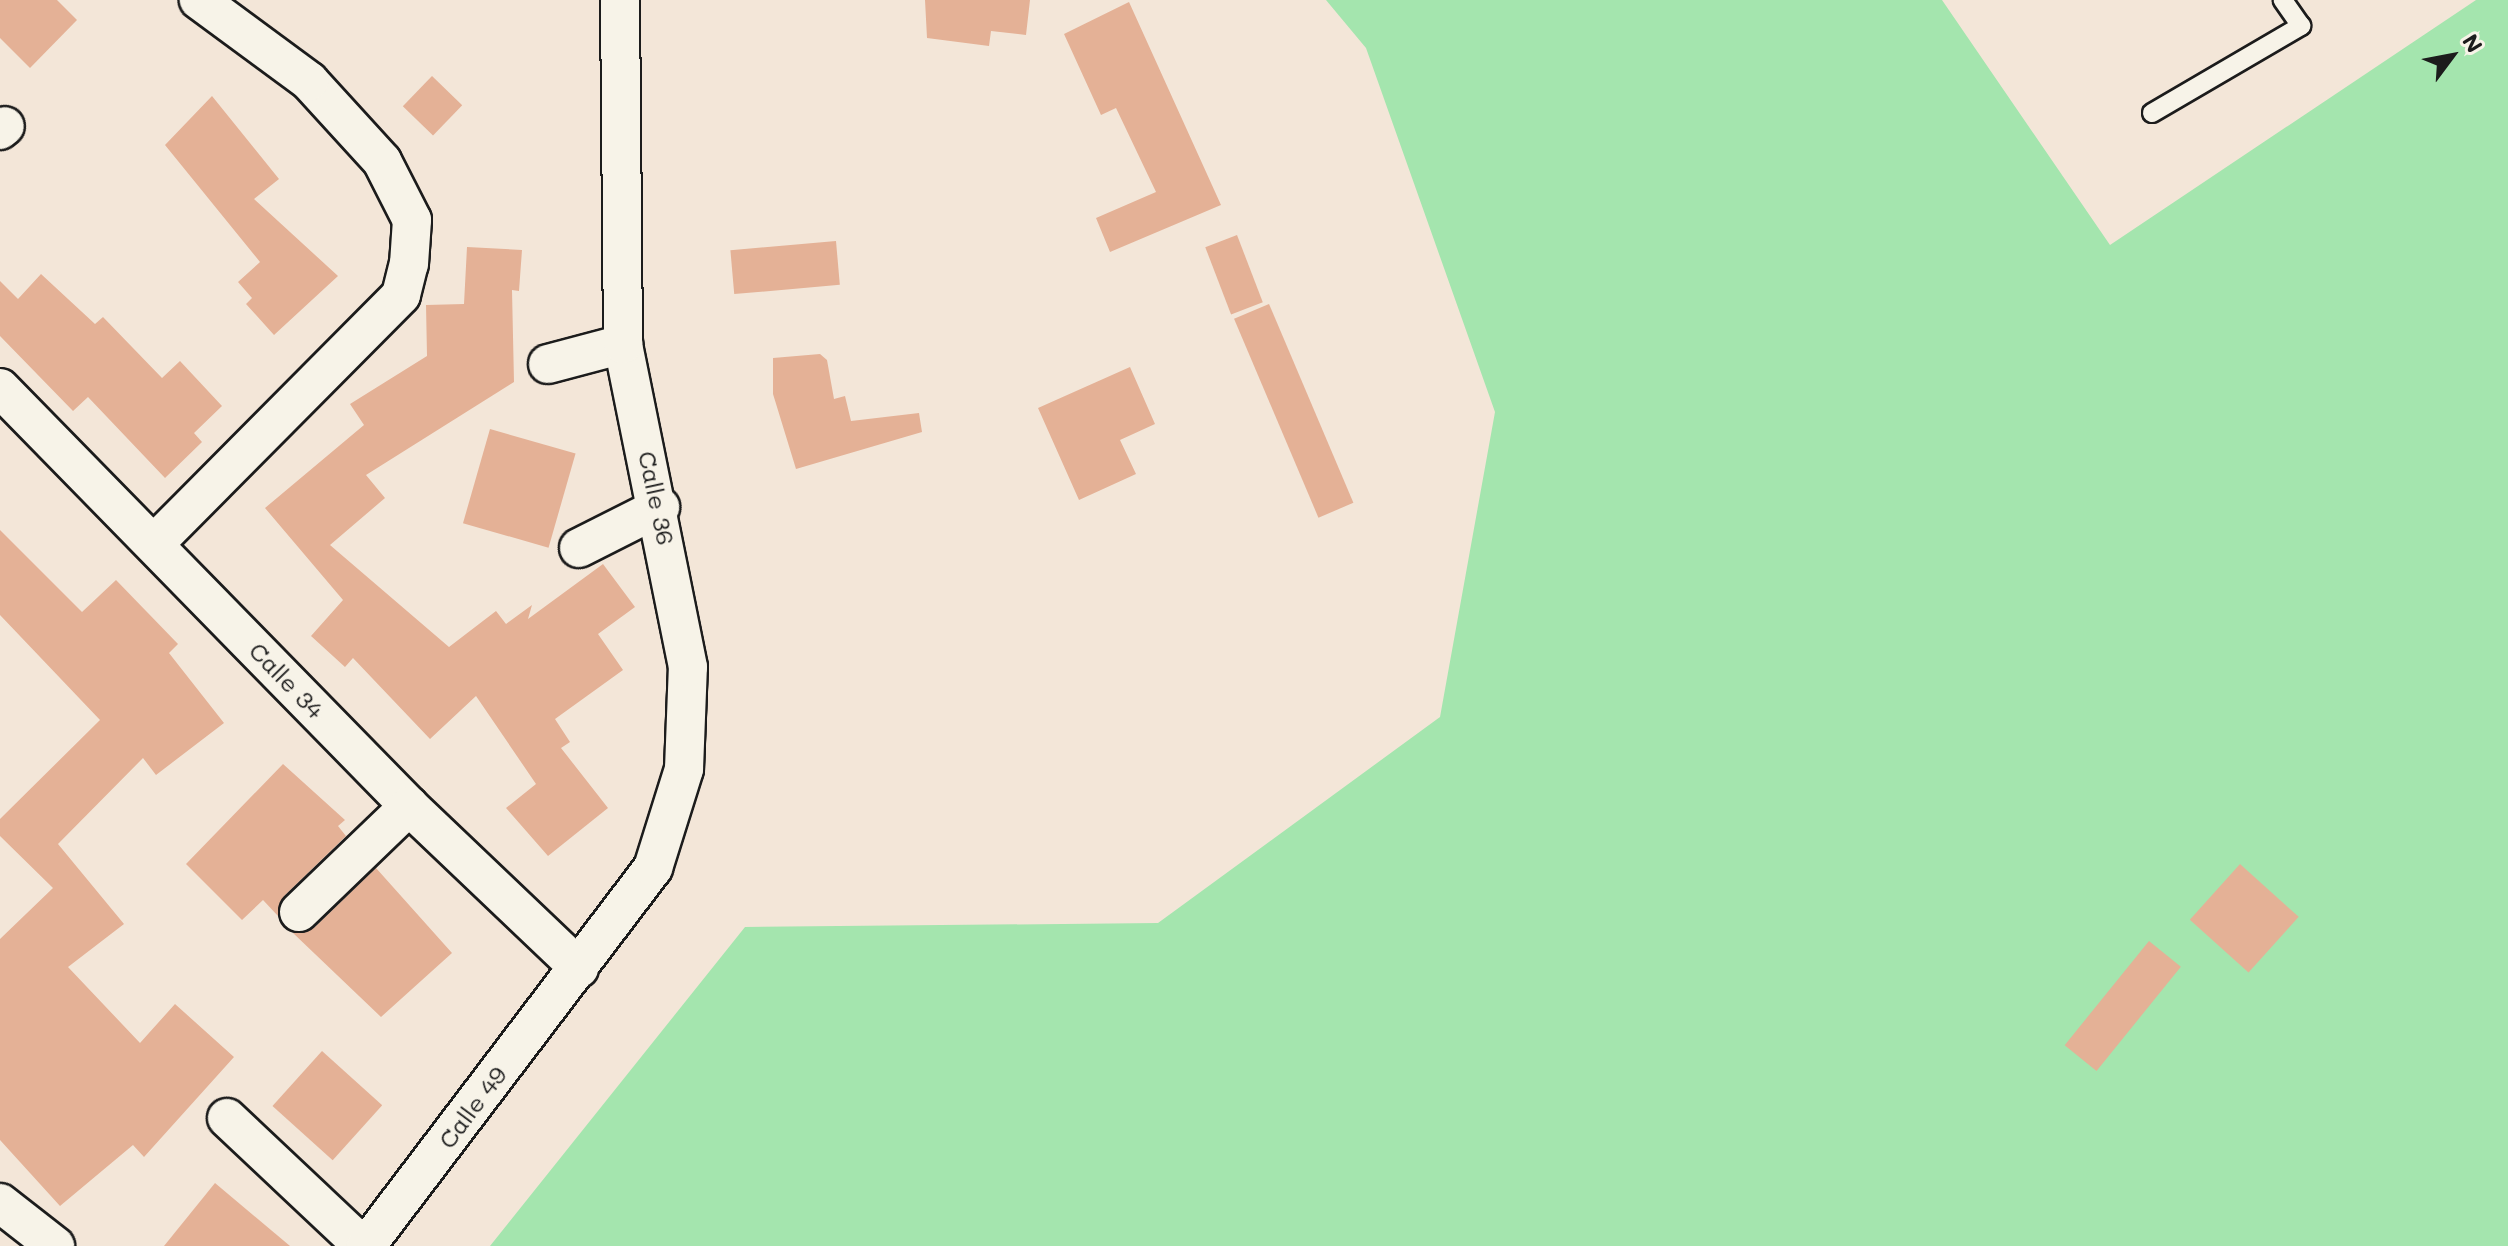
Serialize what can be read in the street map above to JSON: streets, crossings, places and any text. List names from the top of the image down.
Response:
{
  "streets": {
    "street": ["Calle 36", "Calle 34", "Calle 49"]
  },
  "crossings": [
    ["Calle 36", "Calle 34"],
    ["Calle 36", "Calle 49"],
    ["Calle 34", "Calle 49"]
  ],
  "north": "top right"
}
